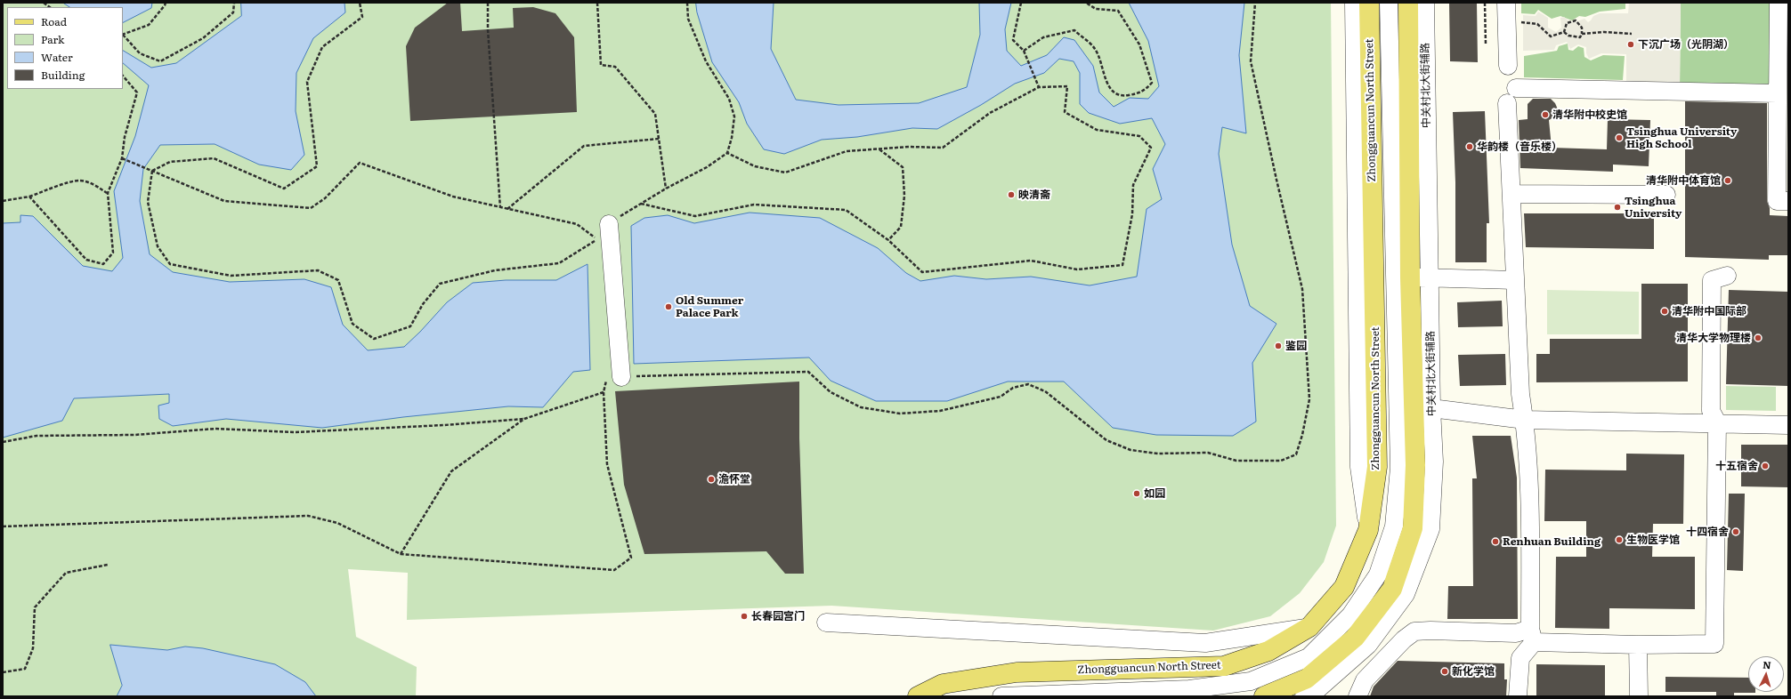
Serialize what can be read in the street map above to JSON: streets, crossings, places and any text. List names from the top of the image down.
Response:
{
  "streets": {
    "main road": ["Zhongguancun North Street"],
    "street": ["中关村北大街辅路"]
  },
  "places": [
    "下沉广场（光阴湖）",
    "清华附中校史馆",
    "Tsinghua University High School",
    "华韵楼（音乐楼）",
    "清华附中体育馆",
    "映清斋",
    "Tsinghua University",
    "Old Summer Palace Park",
    "清华附中国际部",
    "清华大学物理楼",
    "鉴园",
    "十五宿舍",
    "澹怀堂",
    "如园",
    "十四宿舍",
    "生物医学馆",
    "Renhuan Building",
    "长春园宫门",
    "新化学馆"
  ],
  "legend": [
    "Road",
    "Park",
    "Water",
    "Building"
  ],
  "north": "top"
}
